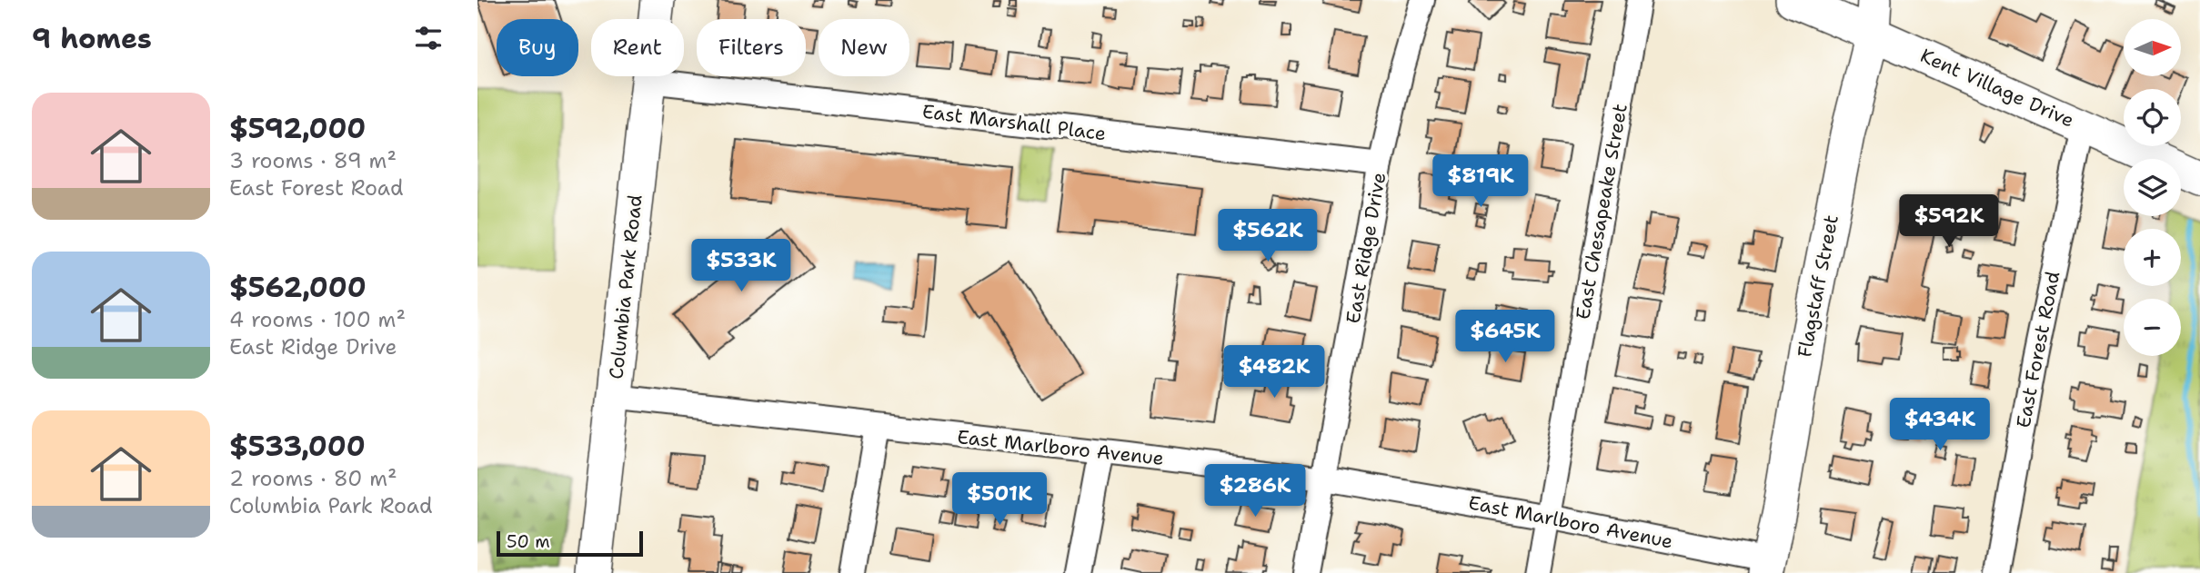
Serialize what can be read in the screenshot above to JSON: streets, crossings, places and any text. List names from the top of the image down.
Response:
{
  "streets": {
    "street": [
      "Kent Village Drive",
      "East Marshall Place",
      "East Chesapeake Street",
      "East Ridge Drive",
      "Flagstaff Street",
      "Columbia Park Road",
      "East Forest Road",
      "East Marlboro Avenue"
    ]
  },
  "crossings": [
    ["Kent Village Drive", "Flagstaff Street"],
    ["Kent Village Drive", "East Forest Road"],
    ["East Marshall Place", "East Ridge Drive"],
    ["East Marshall Place", "Columbia Park Road"],
    ["East Chesapeake Street", "East Marlboro Avenue"],
    ["East Ridge Drive", "East Marlboro Avenue"],
    ["Flagstaff Street", "East Marlboro Avenue"],
    ["Columbia Park Road", "East Marlboro Avenue"]
  ],
  "scale_bar": "50 m",
  "north": "right",
  "page": {
    "heading": "9 homes",
    "map_buttons": ["+", "−"],
    "chip": [
      "Buy",
      "Rent",
      "Filters",
      "New"
    ],
    "list": [
      {
        "name": "$592,000",
        "note": "3 rooms · 89 m² · East Forest Road"
      },
      {
        "name": "$562,000",
        "note": "4 rooms · 100 m² · East Ridge Drive"
      },
      {
        "name": "$533,000",
        "note": "2 rooms · 80 m² · Columbia Park Road"
      }
    ],
    "price": [
      "$819K",
      "$592K",
      "$562K",
      "$533K",
      "$645K",
      "$482K",
      "$434K",
      "$286K",
      "$501K"
    ],
    "scale": "50 m"
  }
}
